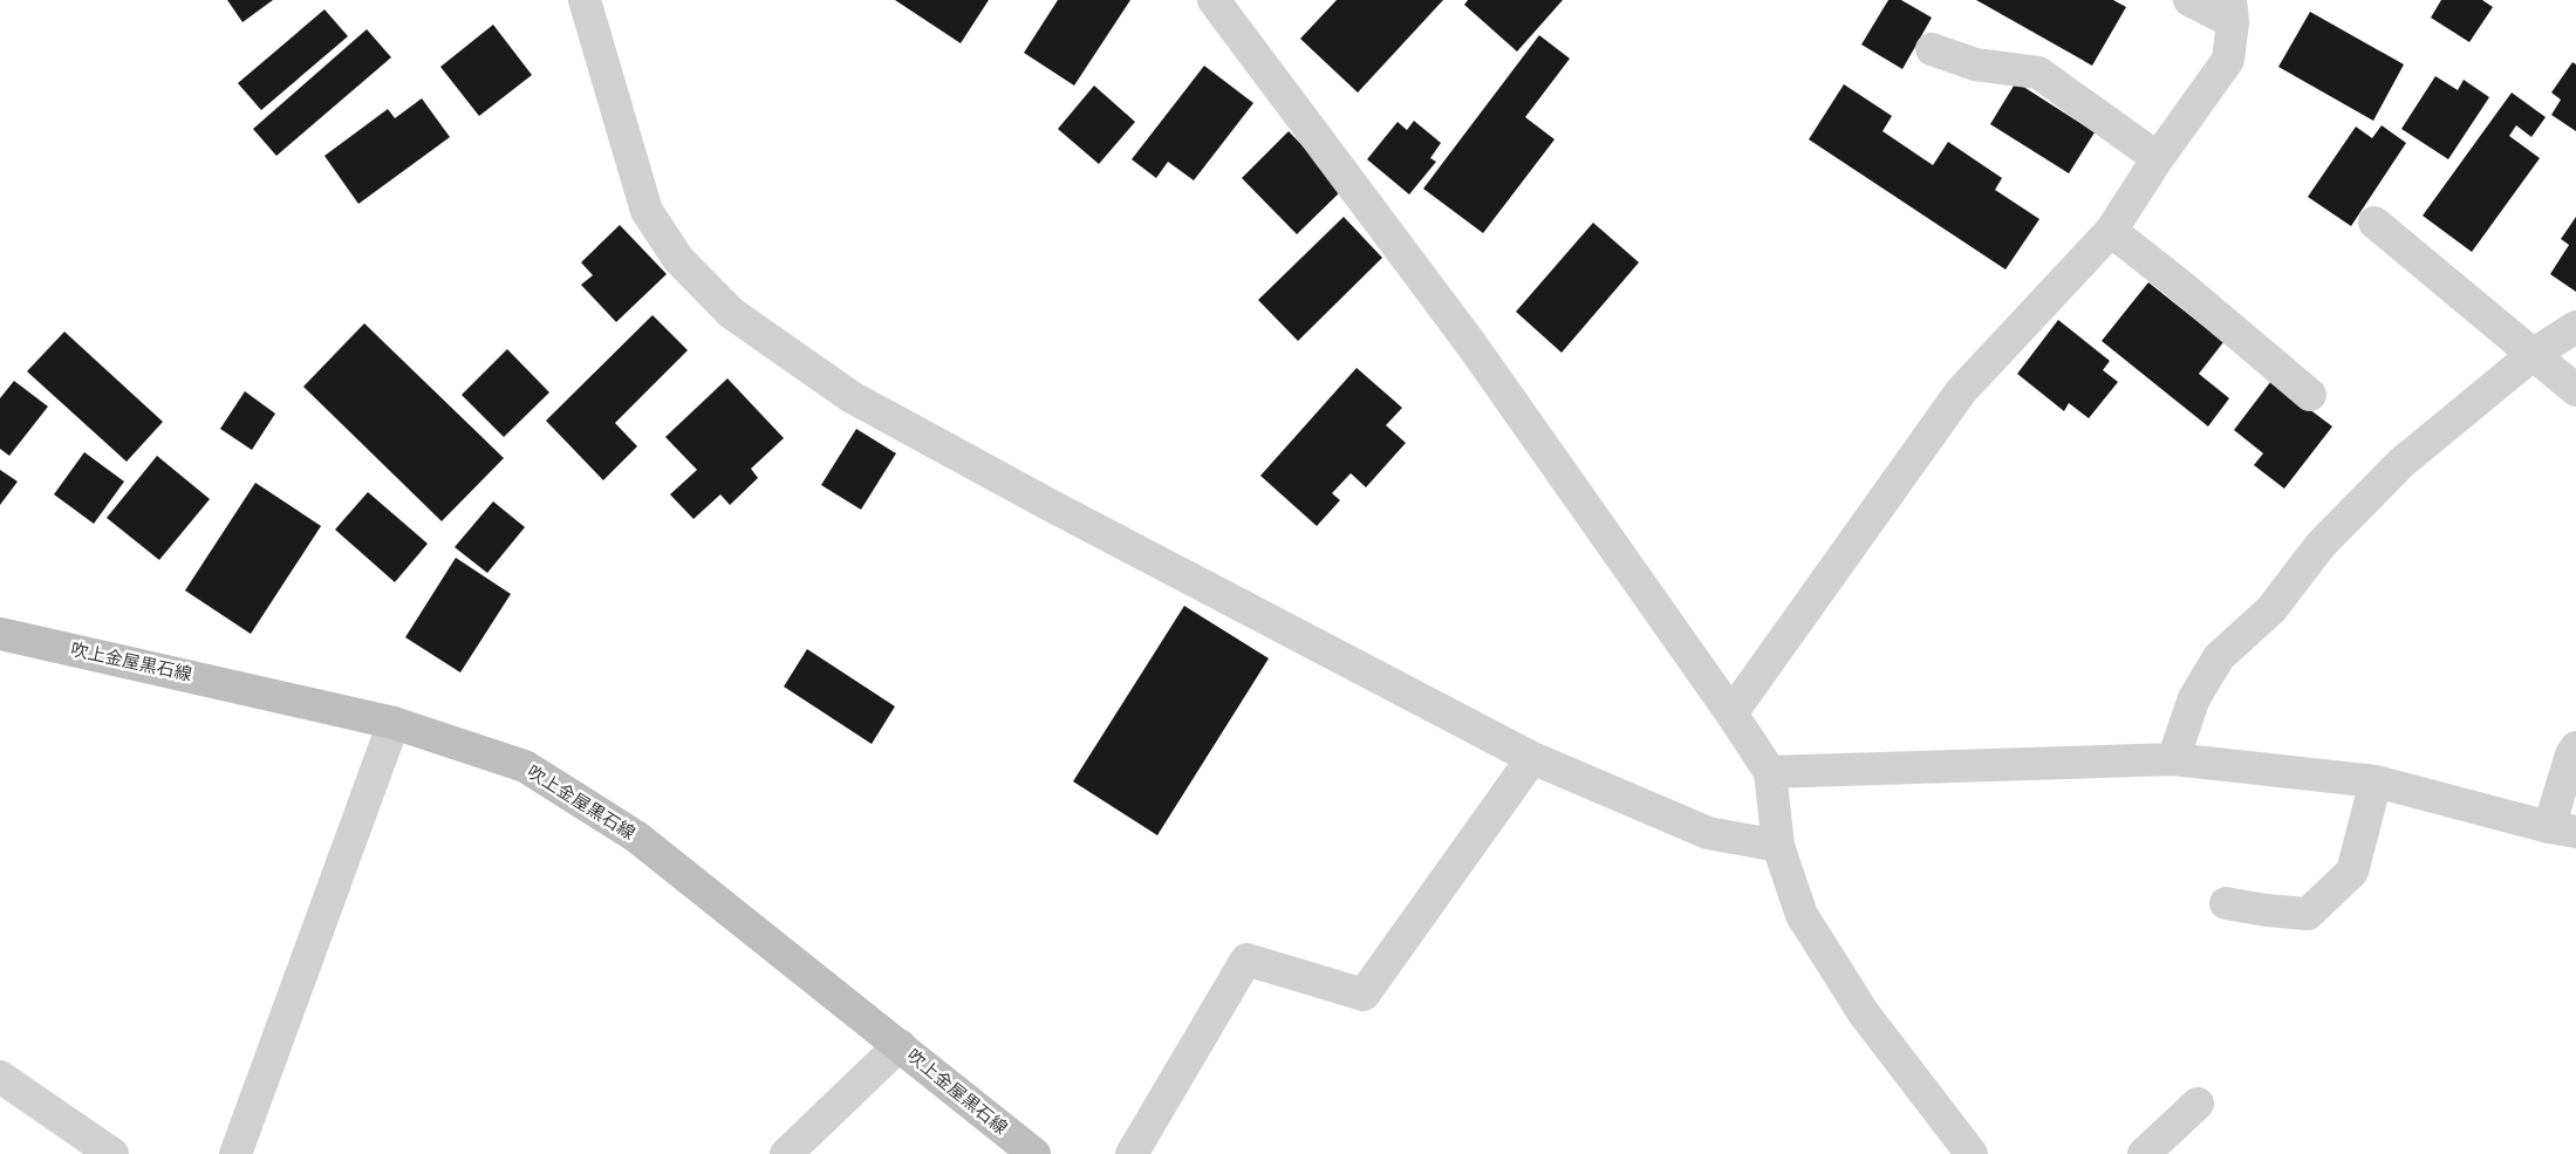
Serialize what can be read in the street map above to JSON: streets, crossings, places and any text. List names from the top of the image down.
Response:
{
  "streets": {
    "main road": ["吹上金屋黒石線"]
  }
}
